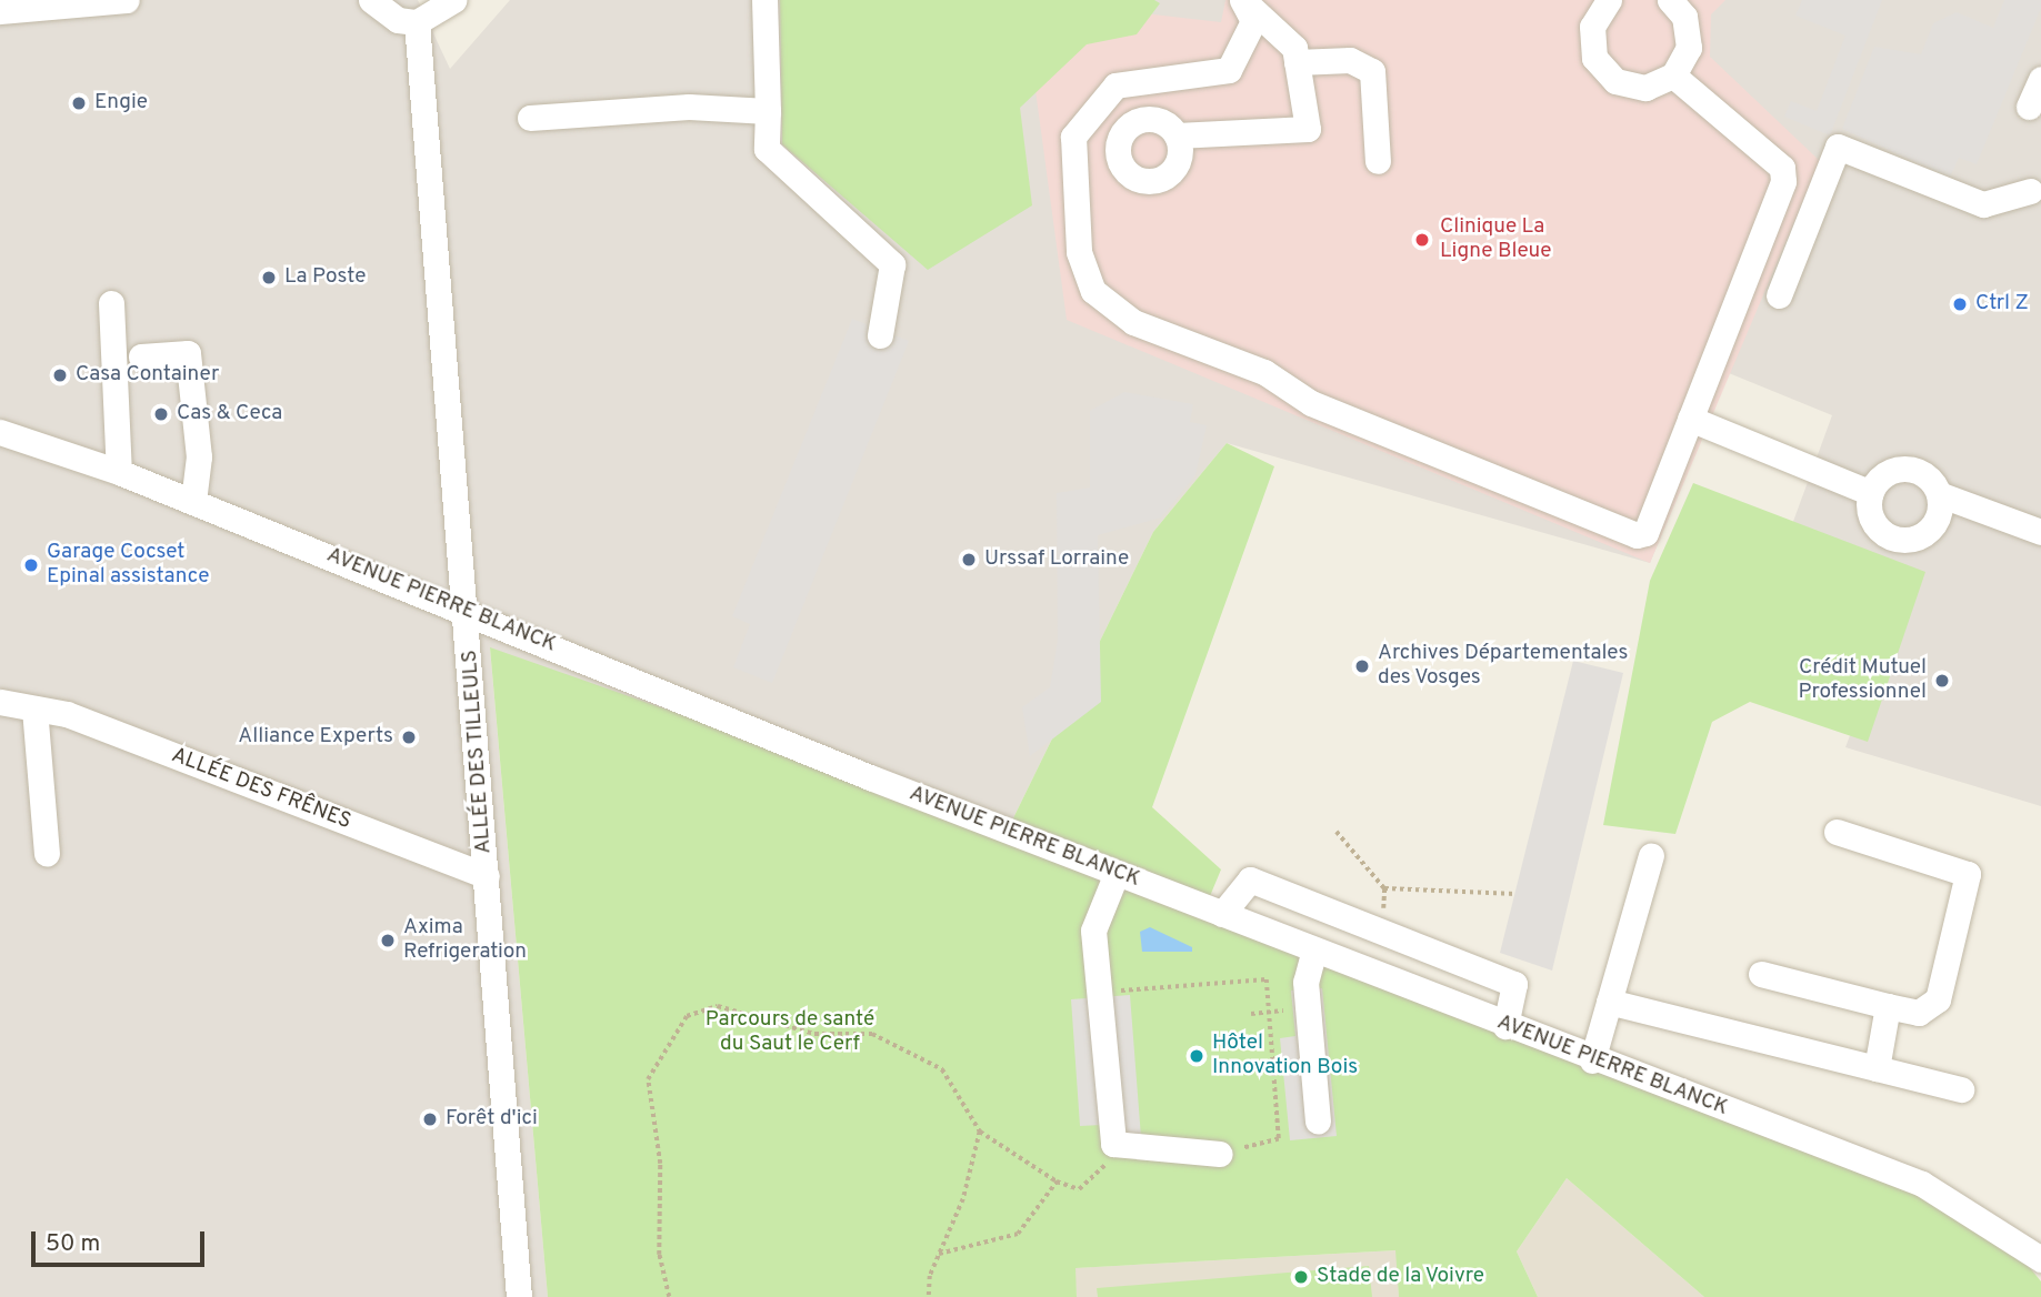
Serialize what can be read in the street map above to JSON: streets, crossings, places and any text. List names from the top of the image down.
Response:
{
  "streets": {
    "street": ["AVENUE PIERRE BLANCK", "ALLÉE DES TILLEULS", "ALLÉE DES FRÊNES"]
  },
  "crossings": [
    ["AVENUE PIERRE BLANCK", "ALLÉE DES TILLEULS"],
    ["ALLÉE DES TILLEULS", "ALLÉE DES FRÊNES"]
  ],
  "parks": ["Parcours de santé du Saut le Cerf"],
  "places": [
    "Engie",
    "Clinique La Ligne Bleue",
    "La Poste",
    "Ctrl Z",
    "Casa Container",
    "Cas & Ceca",
    "Urssaf Lorraine",
    "Garage Cocset Epinal assistance",
    "Archives Départementales des Vosges",
    "Crédit Mutuel Professionnel",
    "Alliance Experts",
    "Axima Refrigeration",
    "Hôtel Innovation Bois",
    "Forêt d'ici",
    "Stade de la Voivre"
  ],
  "scale_bar": "50 m"
}
